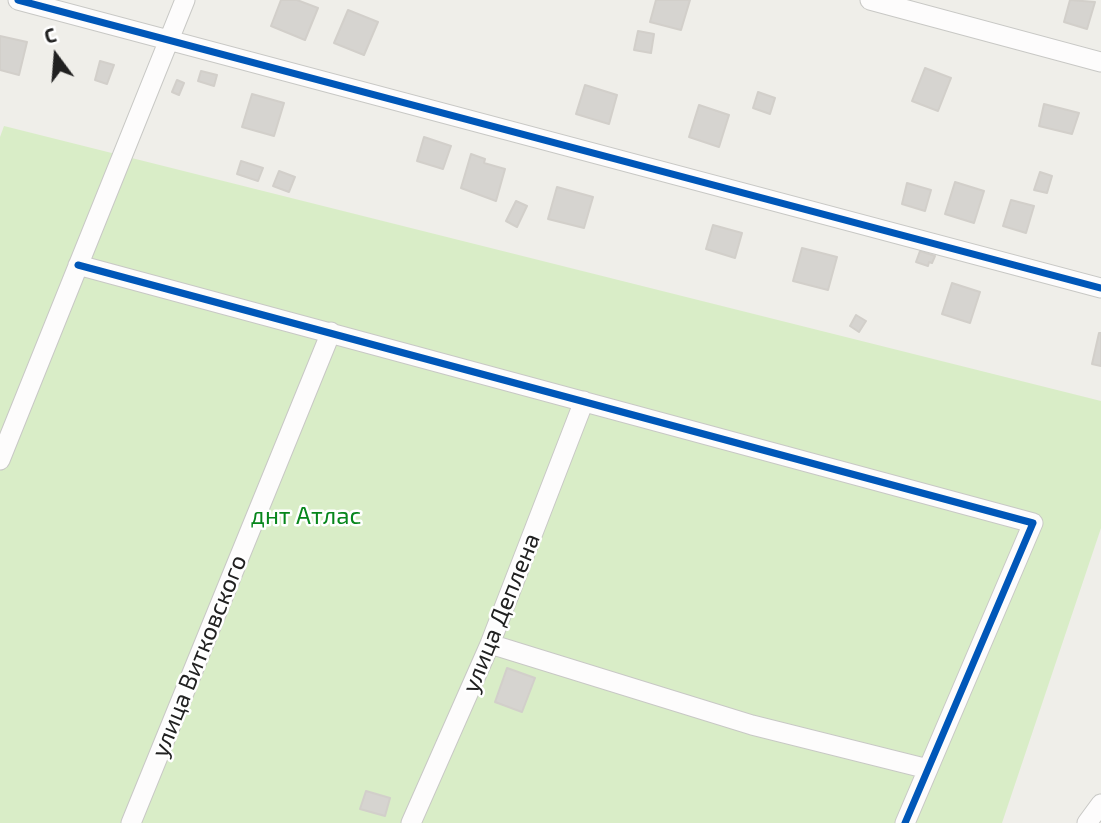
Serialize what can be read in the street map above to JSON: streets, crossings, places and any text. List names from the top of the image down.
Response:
{
  "streets": {
    "street": ["улица Деплена", "улица Витковского"]
  },
  "parks": ["днт Атлас"],
  "north": "top"
}
